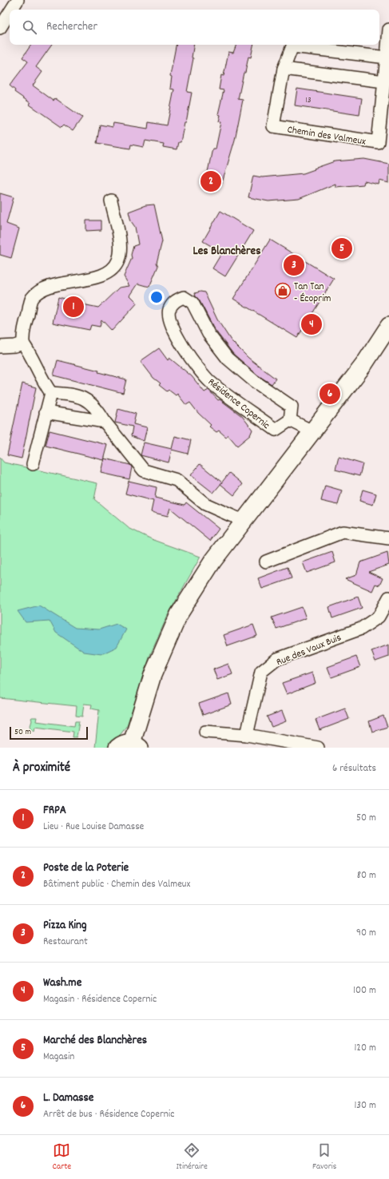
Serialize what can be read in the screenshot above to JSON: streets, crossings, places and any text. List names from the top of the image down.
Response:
{
  "streets": {
    "street": ["Chemin des Valmeux", "Résidence Copernic", "Rue des Vaux Buis"]
  },
  "districts": ["Les Blanchères"],
  "places": {
    "shop": ["Tan Tan - Écoprim"]
  },
  "house_numbers": ["13"],
  "scale_bar": "50 m",
  "page": {
    "search": "Rechercher",
    "pins": [
      "2",
      "5",
      "3",
      "1",
      "4",
      "6"
    ],
    "scale": "50 m",
    "heading": ["À proximité", "6 résultats"],
    "list": [
      {
        "mark": "1",
        "name": "FRPA",
        "note": "Lieu · Rue Louise Damasse",
        "value": "50 m"
      },
      {
        "mark": "2",
        "name": "Poste de la Poterie",
        "note": "Bâtiment public · Chemin des Valmeux",
        "value": "80 m"
      },
      {
        "mark": "3",
        "name": "Pizza King",
        "note": "Restaurant",
        "value": "90 m"
      },
      {
        "mark": "4",
        "name": "Wash.me",
        "note": "Magasin · Résidence Copernic",
        "value": "100 m"
      },
      {
        "mark": "5",
        "name": "Marché des Blanchères",
        "note": "Magasin",
        "value": "120 m"
      },
      {
        "mark": "6",
        "name": "L. Damasse",
        "note": "Arrêt de bus · Résidence Copernic",
        "value": "130 m"
      }
    ],
    "nav": ["Carte", "Itinéraire", "Favoris"]
  }
}
